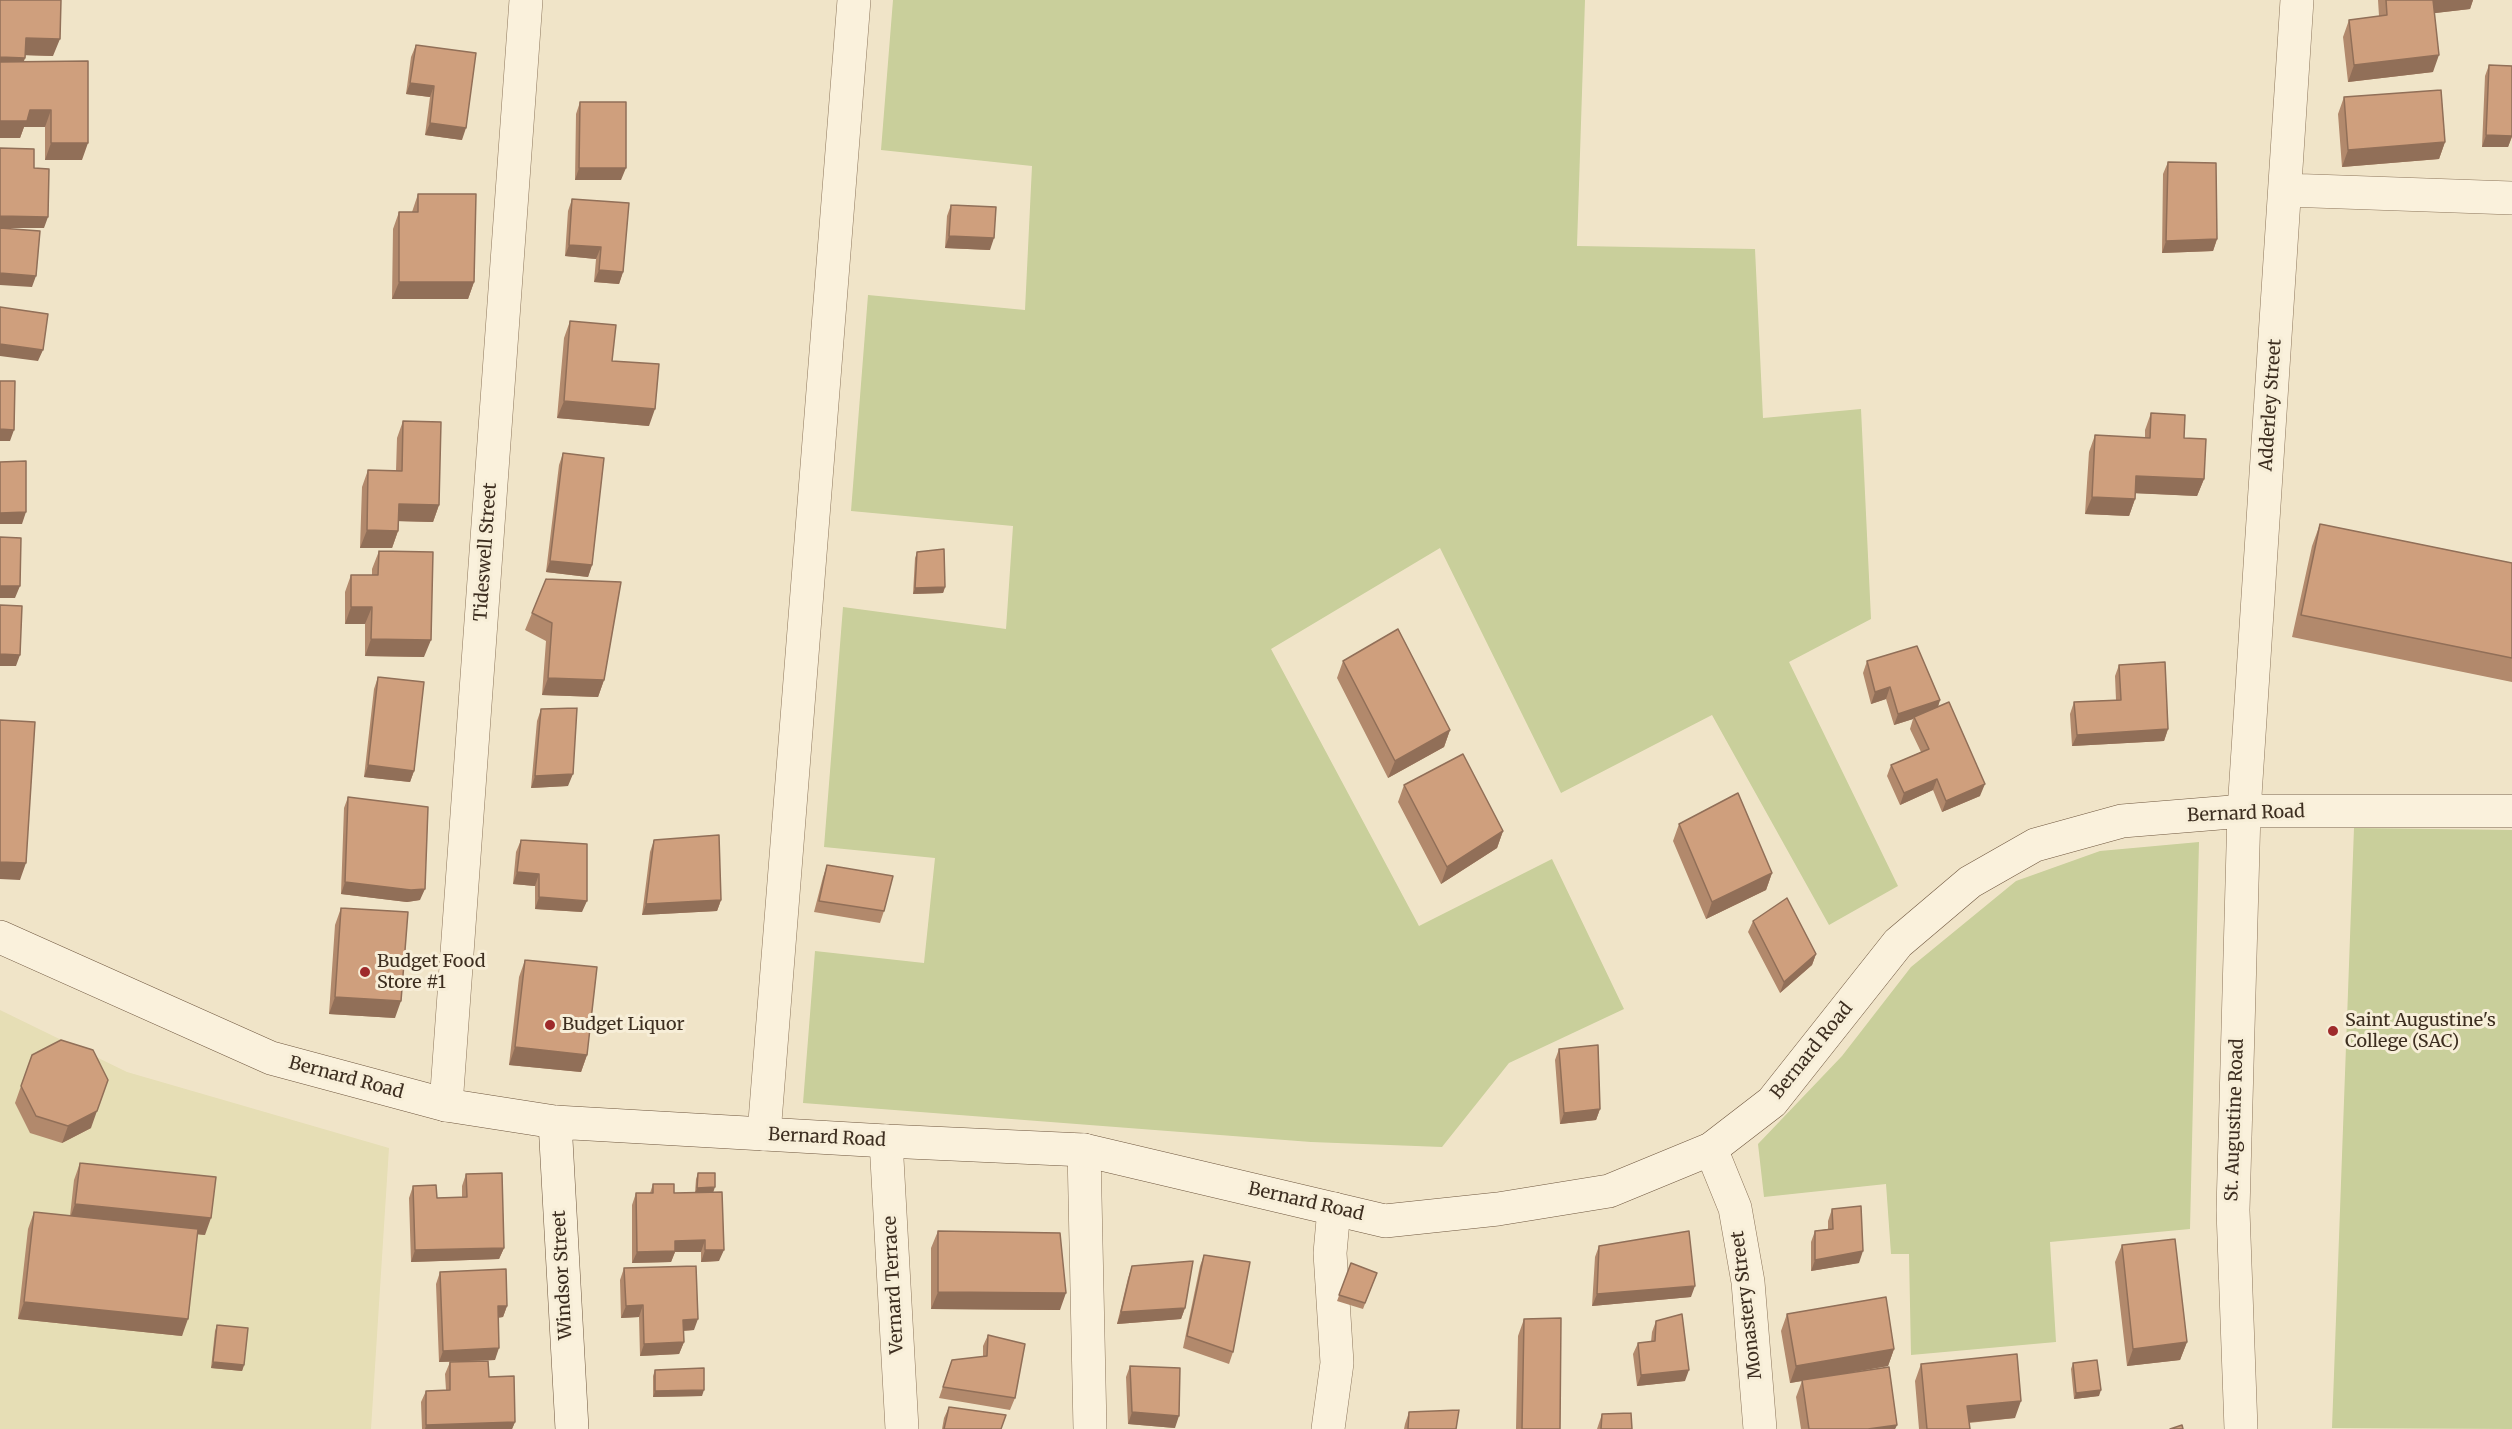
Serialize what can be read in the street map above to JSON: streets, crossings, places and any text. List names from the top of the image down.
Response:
{
  "streets": {
    "street": [
      "Adderley Street",
      "Tideswell Street",
      "Bernard Road",
      "St. Augustine Road",
      "Windsor Street",
      "Vernard Terrace",
      "Monastery Street"
    ]
  },
  "crossings": [
    ["Adderley Street", "Bernard Road"],
    ["Adderley Street", "St. Augustine Road"],
    ["Tideswell Street", "Bernard Road"],
    ["Bernard Road", "St. Augustine Road"],
    ["Bernard Road", "Windsor Street"],
    ["Bernard Road", "Vernard Terrace"],
    ["Bernard Road", "Monastery Street"]
  ],
  "places": ["Budget Food Store #1", "Budget Liquor", "Saint Augustine's College (SAC)"]
}
